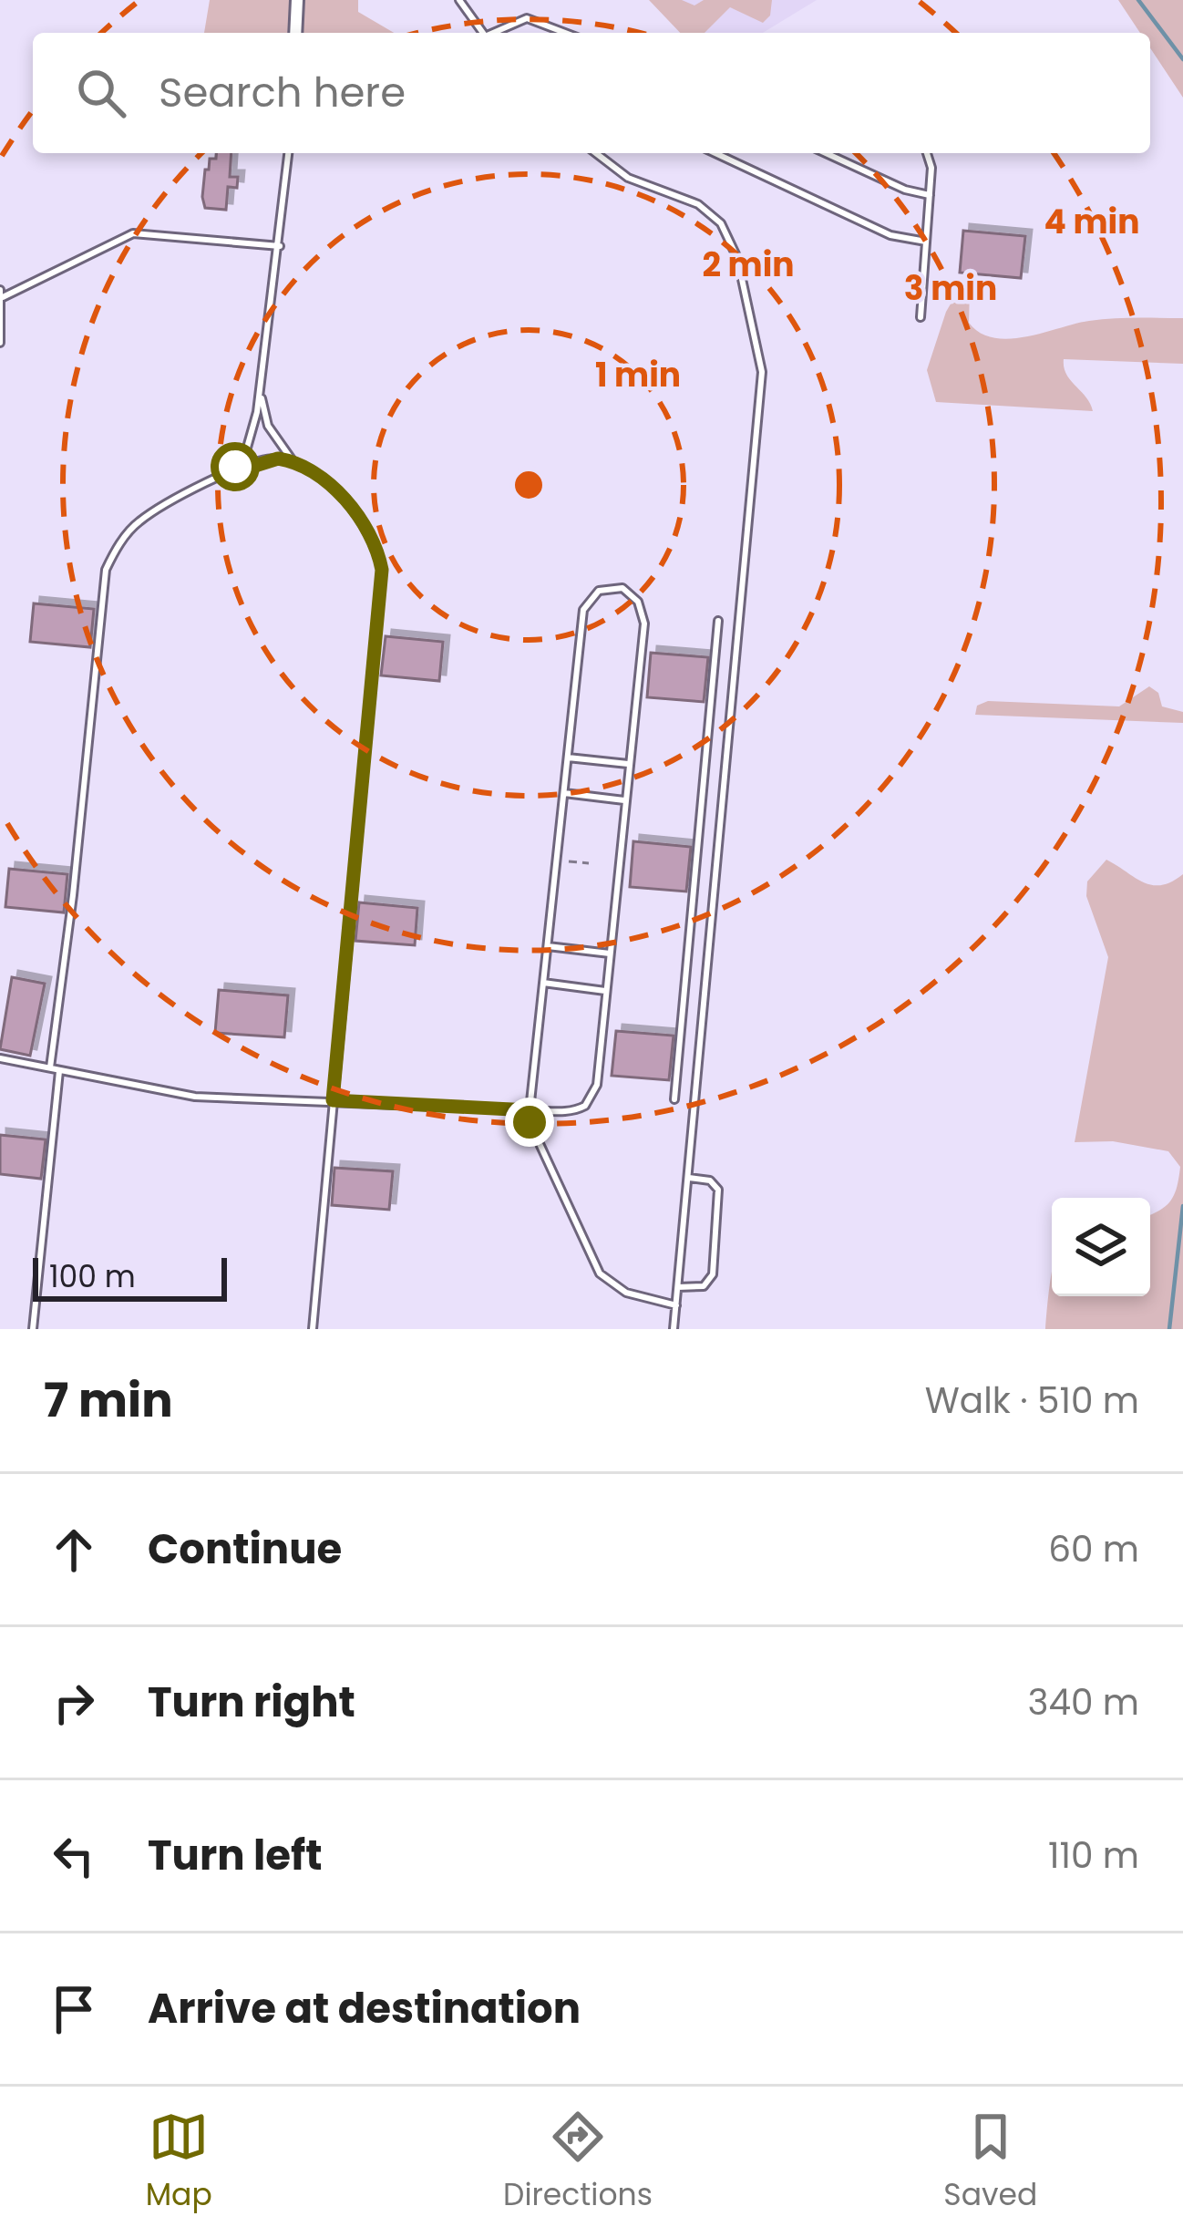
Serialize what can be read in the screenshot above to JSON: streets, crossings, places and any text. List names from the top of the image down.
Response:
{
  "scale_bar": "100 m",
  "page": {
    "search": "Search here",
    "scale": "100 m",
    "heading": ["7 min", "Walk · 510 m"],
    "list": [
      ["Continue", "60 m"],
      ["Turn right", "340 m"],
      ["Turn left", "110 m"],
      "Arrive at destination"
    ],
    "nav": ["Map", "Directions", "Saved"]
  },
  "rings": [
    "4 min",
    "2 min",
    "3 min",
    "1 min"
  ]
}
